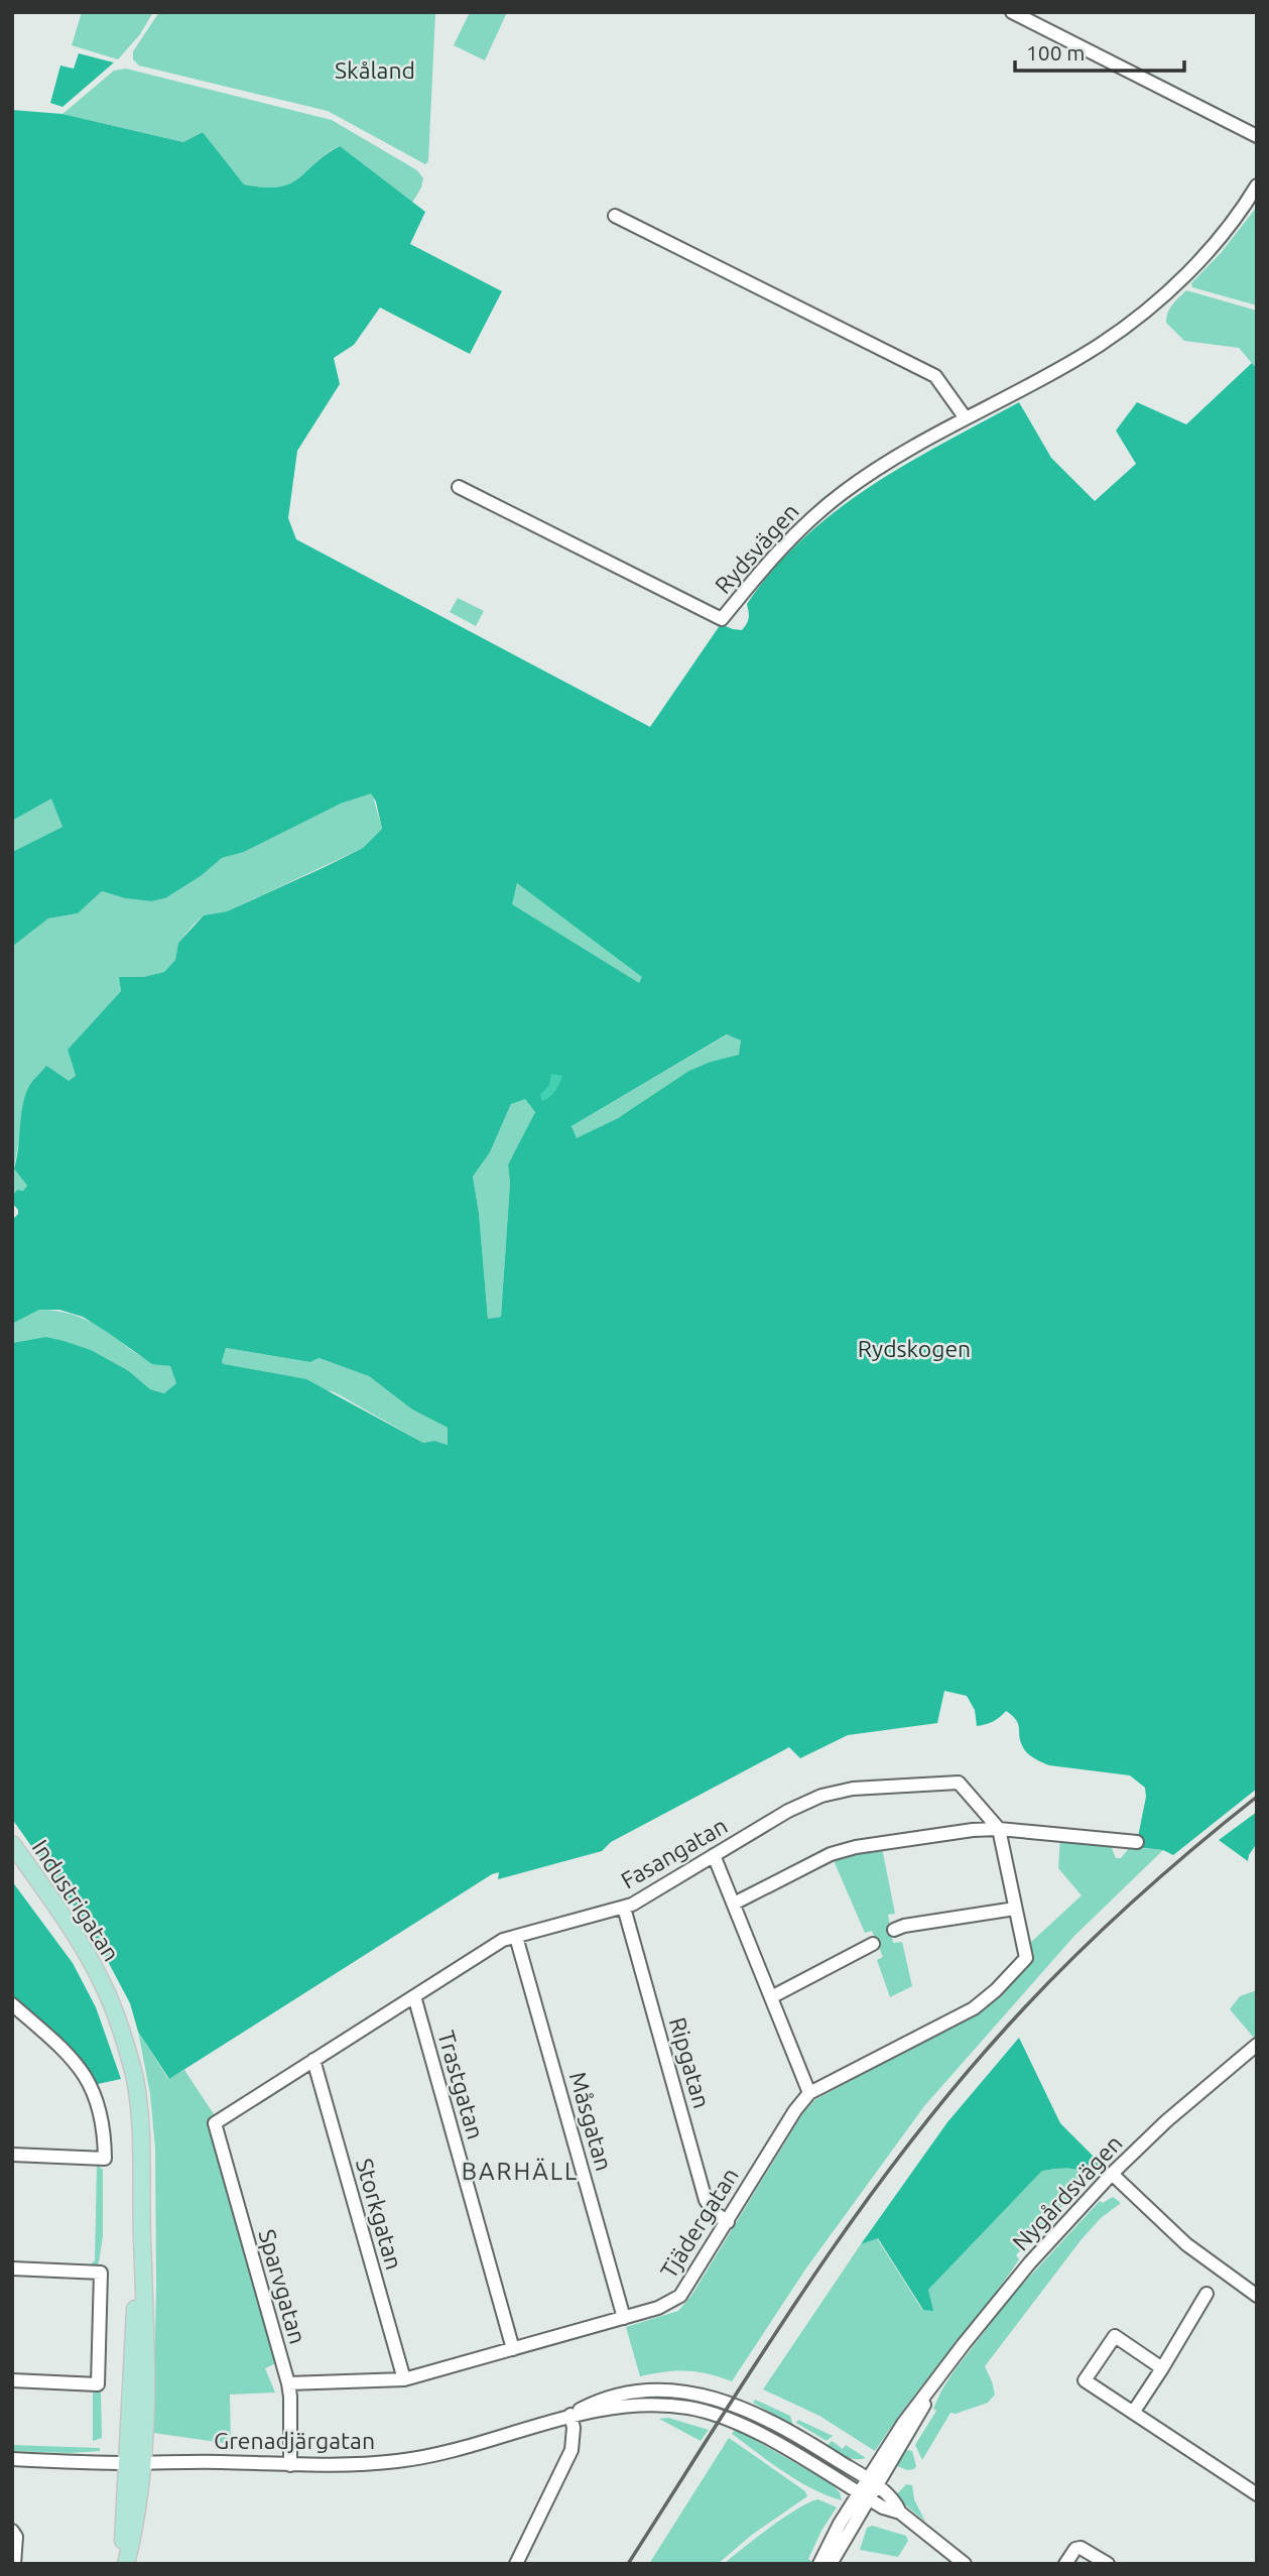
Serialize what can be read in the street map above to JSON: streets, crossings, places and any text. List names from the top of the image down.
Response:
{
  "streets": {
    "main road": ["Industrigatan"],
    "street": [
      "Rydsvägen",
      "Fasangatan",
      "Ripgatan",
      "Trastgatan",
      "Måsgatan",
      "Nygårdsvägen",
      "Storkgatan",
      "Tjädergatan",
      "Sparvgatan",
      "Grenadjärgatan"
    ]
  },
  "crossings": [
    ["Fasangatan", "Ripgatan"],
    ["Fasangatan", "Trastgatan"],
    ["Fasangatan", "Måsgatan"],
    ["Fasangatan", "Storkgatan"],
    ["Fasangatan", "Tjädergatan"],
    ["Fasangatan", "Sparvgatan"],
    ["Industrigatan", "Grenadjärgatan"],
    ["Ripgatan", "Tjädergatan"],
    ["Trastgatan", "Tjädergatan"],
    ["Måsgatan", "Tjädergatan"],
    ["Nygårdsvägen", "Grenadjärgatan"],
    ["Storkgatan", "Tjädergatan"],
    ["Tjädergatan", "Sparvgatan"],
    ["Sparvgatan", "Grenadjärgatan"]
  ],
  "districts": ["BARHÄLL"],
  "parks": ["Skåland", "Rydskogen"],
  "scale_bar": "100 m"
}
